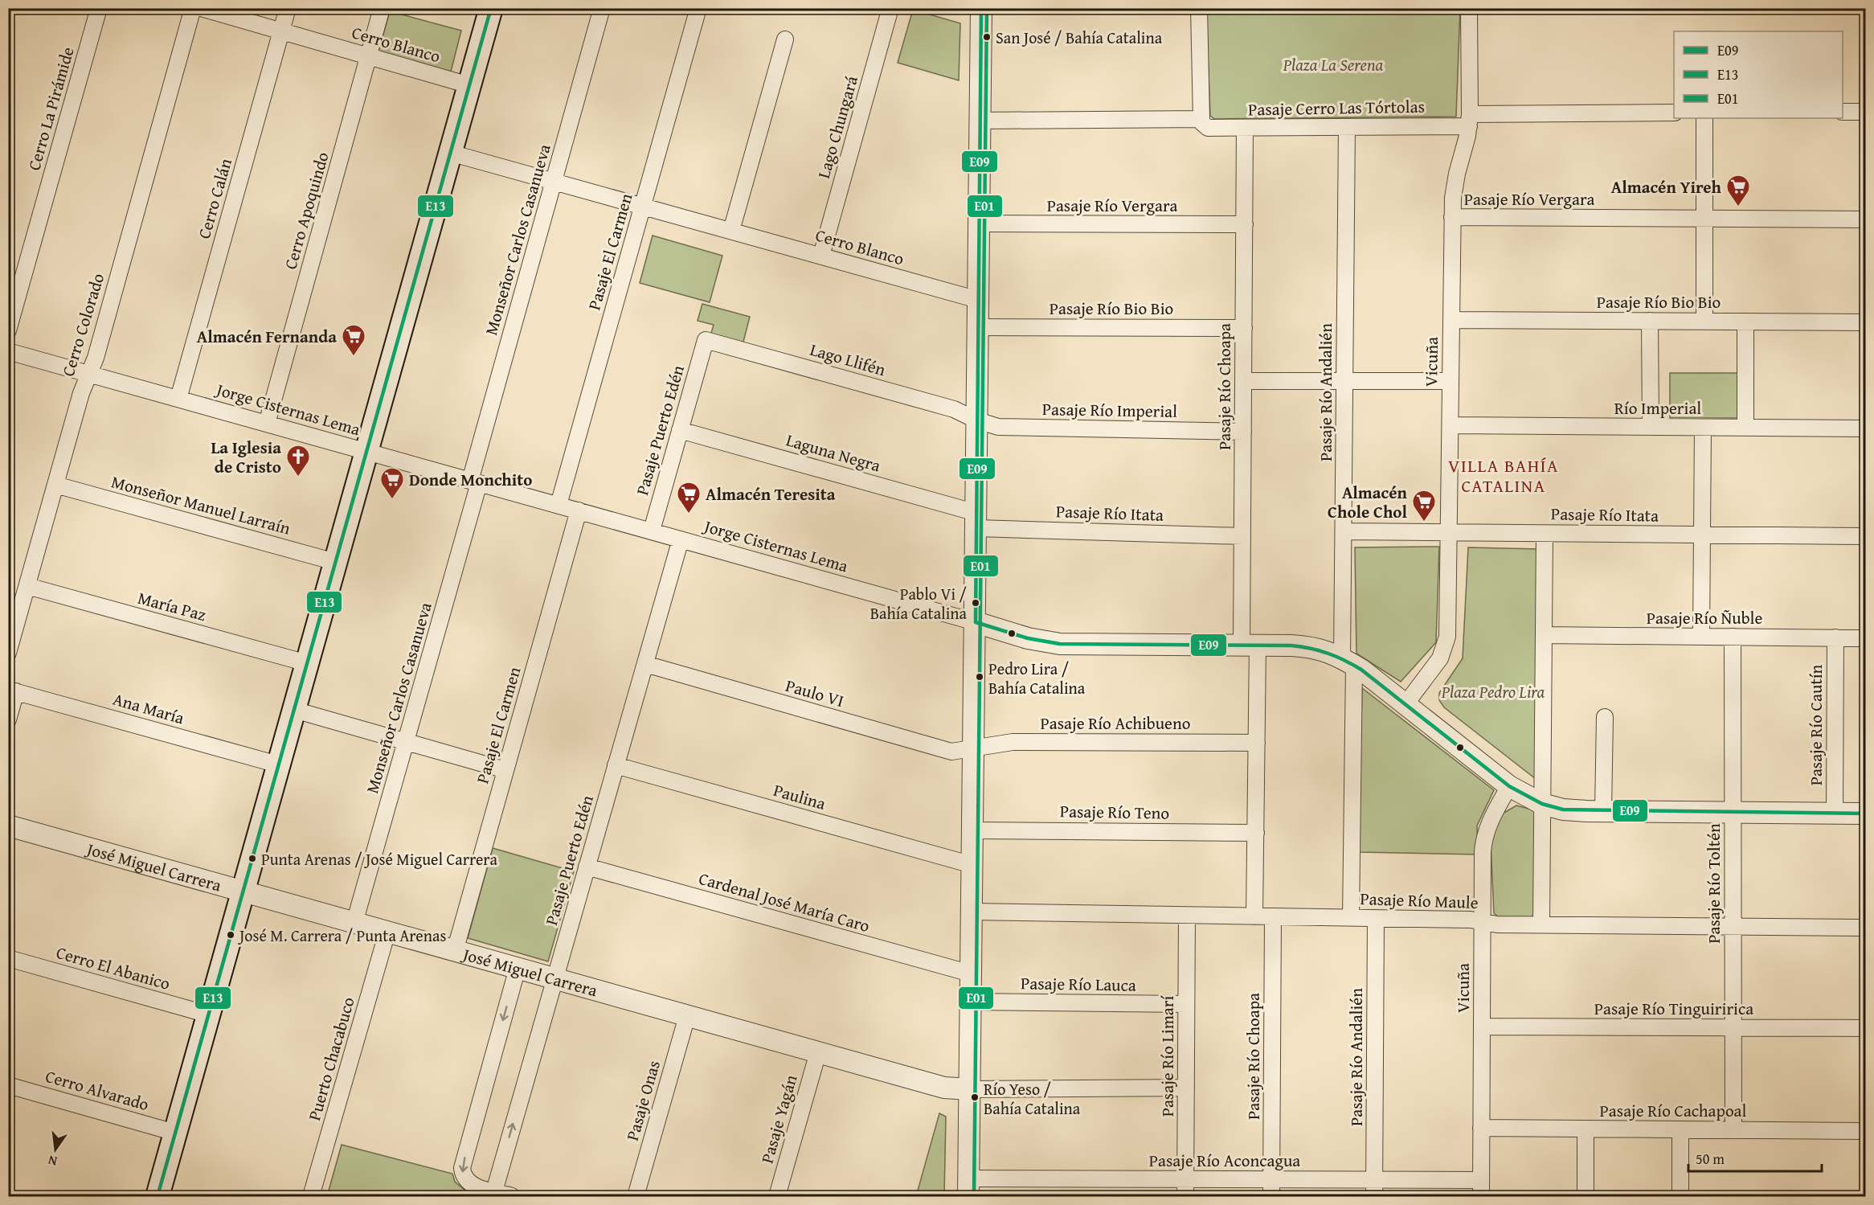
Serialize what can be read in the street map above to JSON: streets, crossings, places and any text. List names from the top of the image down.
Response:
{
  "streets": {
    "street": [
      "Cerro Blanco",
      "Pasaje Cerro Las Tórtolas",
      "Cerro La Pirámide",
      "Lago Chungará",
      "Cerro Calán",
      "Pasaje Río Vergara",
      "Cerro Apoquindo",
      "Monseñor Carlos Casanueva",
      "Pasaje El Carmen",
      "Pasaje Río Bio Bio",
      "Cerro Colorado",
      "Lago Llifén",
      "Vicuña",
      "Pasaje Río Choapa",
      "Pasaje Río Andalién",
      "Río Imperial",
      "Jorge Cisternas Lema",
      "Pasaje Río Imperial",
      "Pasaje Puerto Edén",
      "Laguna Negra",
      "Monseñor Manuel Larraín",
      "Pasaje Río Itata",
      "María Paz",
      "Pasaje Río Ñuble",
      "Paulo VI",
      "Ana María",
      "Pasaje Río Achibueno",
      "Pasaje Río Cautín",
      "Paulina",
      "Pasaje Río Teno",
      "José Miguel Carrera",
      "Pasaje Río Toltén",
      "Pasaje Río Maule",
      "Cardenal José María Caro",
      "Cerro El Abanico",
      "Pasaje Río Lauca",
      "Pasaje Río Tinguiririca",
      "Pasaje Río Limarí",
      "Puerto Chacabuco",
      "Cerro Alvarado",
      "Pasaje Onas",
      "Pasaje Río Cachapoal",
      "Pasaje Yagán",
      "Pasaje Río Aconcagua"
    ]
  },
  "crossings": [
    ["Cerro Blanco", "Lago Chungará"],
    ["Cerro Blanco", "Cerro Calán"],
    ["Cerro Blanco", "Cerro Apoquindo"],
    ["Cerro Blanco", "Monseñor Carlos Casanueva"],
    ["Cerro Blanco", "Pasaje El Carmen"],
    ["Pasaje Cerro Las Tórtolas", "Vicuña"],
    ["Pasaje Cerro Las Tórtolas", "Pasaje Río Choapa"],
    ["Pasaje Cerro Las Tórtolas", "Pasaje Río Andalién"],
    ["Cerro Calán", "Jorge Cisternas Lema"],
    ["Pasaje Río Vergara", "Vicuña"],
    ["Pasaje Río Vergara", "Pasaje Río Choapa"],
    ["Cerro Apoquindo", "Jorge Cisternas Lema"],
    ["Monseñor Carlos Casanueva", "Jorge Cisternas Lema"],
    ["Monseñor Carlos Casanueva", "José Miguel Carrera"],
    ["Pasaje El Carmen", "Jorge Cisternas Lema"],
    ["Pasaje El Carmen", "José Miguel Carrera"],
    ["Pasaje Río Bio Bio", "Vicuña"],
    ["Pasaje Río Bio Bio", "Pasaje Río Choapa"],
    ["Cerro Colorado", "Jorge Cisternas Lema"],
    ["Cerro Colorado", "Monseñor Manuel Larraín"],
    ["Cerro Colorado", "María Paz"],
    ["Lago Llifén", "Pasaje Río Imperial"],
    ["Lago Llifén", "Pasaje Puerto Edén"],
    ["Vicuña", "Río Imperial"],
    ["Vicuña", "Pasaje Río Itata"],
    ["Vicuña", "Pasaje Río Maule"],
    ["Vicuña", "Pasaje Río Tinguiririca"],
    ["Vicuña", "Pasaje Río Cachapoal"],
    ["Vicuña", "Pasaje Río Aconcagua"],
    ["Pasaje Río Choapa", "Pasaje Río Imperial"],
    ["Pasaje Río Choapa", "Pasaje Río Itata"],
    ["Pasaje Río Choapa", "Pasaje Río Achibueno"],
    ["Pasaje Río Choapa", "Pasaje Río Teno"],
    ["Pasaje Río Choapa", "Pasaje Río Maule"],
    ["Pasaje Río Choapa", "Pasaje Río Aconcagua"],
    ["Pasaje Río Andalién", "Pasaje Río Itata"],
    ["Pasaje Río Andalién", "Pasaje Río Maule"],
    ["Pasaje Río Andalién", "Pasaje Río Aconcagua"],
    ["Jorge Cisternas Lema", "Pasaje Puerto Edén"],
    ["Pasaje Puerto Edén", "Laguna Negra"],
    ["Pasaje Puerto Edén", "Paulo VI"],
    ["Pasaje Puerto Edén", "Paulina"],
    ["Pasaje Puerto Edén", "José Miguel Carrera"],
    ["Pasaje Puerto Edén", "Cardenal José María Caro"],
    ["Laguna Negra", "Pasaje Río Itata"],
    ["Pasaje Río Ñuble", "Pasaje Río Cautín"],
    ["Pasaje Río Ñuble", "Pasaje Río Toltén"],
    ["Paulo VI", "Pasaje Río Achibueno"],
    ["José Miguel Carrera", "Puerto Chacabuco"],
    ["José Miguel Carrera", "Pasaje Onas"],
    ["José Miguel Carrera", "Pasaje Yagán"],
    ["Pasaje Río Toltén", "Pasaje Río Maule"],
    ["Pasaje Río Toltén", "Pasaje Río Tinguiririca"],
    ["Pasaje Río Toltén", "Pasaje Río Cachapoal"],
    ["Pasaje Río Maule", "Pasaje Río Limarí"],
    ["Pasaje Río Lauca", "Pasaje Río Limarí"],
    ["Pasaje Río Limarí", "Pasaje Río Aconcagua"]
  ],
  "districts": ["VILLA BAHÍA CATALINA"],
  "parks": ["Plaza La Serena", "Plaza Pedro Lira"],
  "places": {
    "other": [
      "San José / Bahía Catalina",
      "Pablo Vi / Bahía Catalina",
      "Pedro Lira / Bahía Catalina",
      "Punta Arenas / José Miguel Carrera",
      "José M. Carrera / Punta Arenas",
      "Río Yeso / Bahía Catalina"
    ],
    "supermarket": [
      "Almacén Yireh",
      "Almacén Fernanda",
      "Donde Monchito",
      "Almacén Teresita",
      "Almacén Chole Chol"
    ],
    "church": ["La Iglesia de Cristo"]
  },
  "lines": ["transit line E09", "transit line E13", "transit line E01"],
  "legend": ["E09", "E13", "E01"],
  "scale_bar": "50 m",
  "north": "bottom"
}
